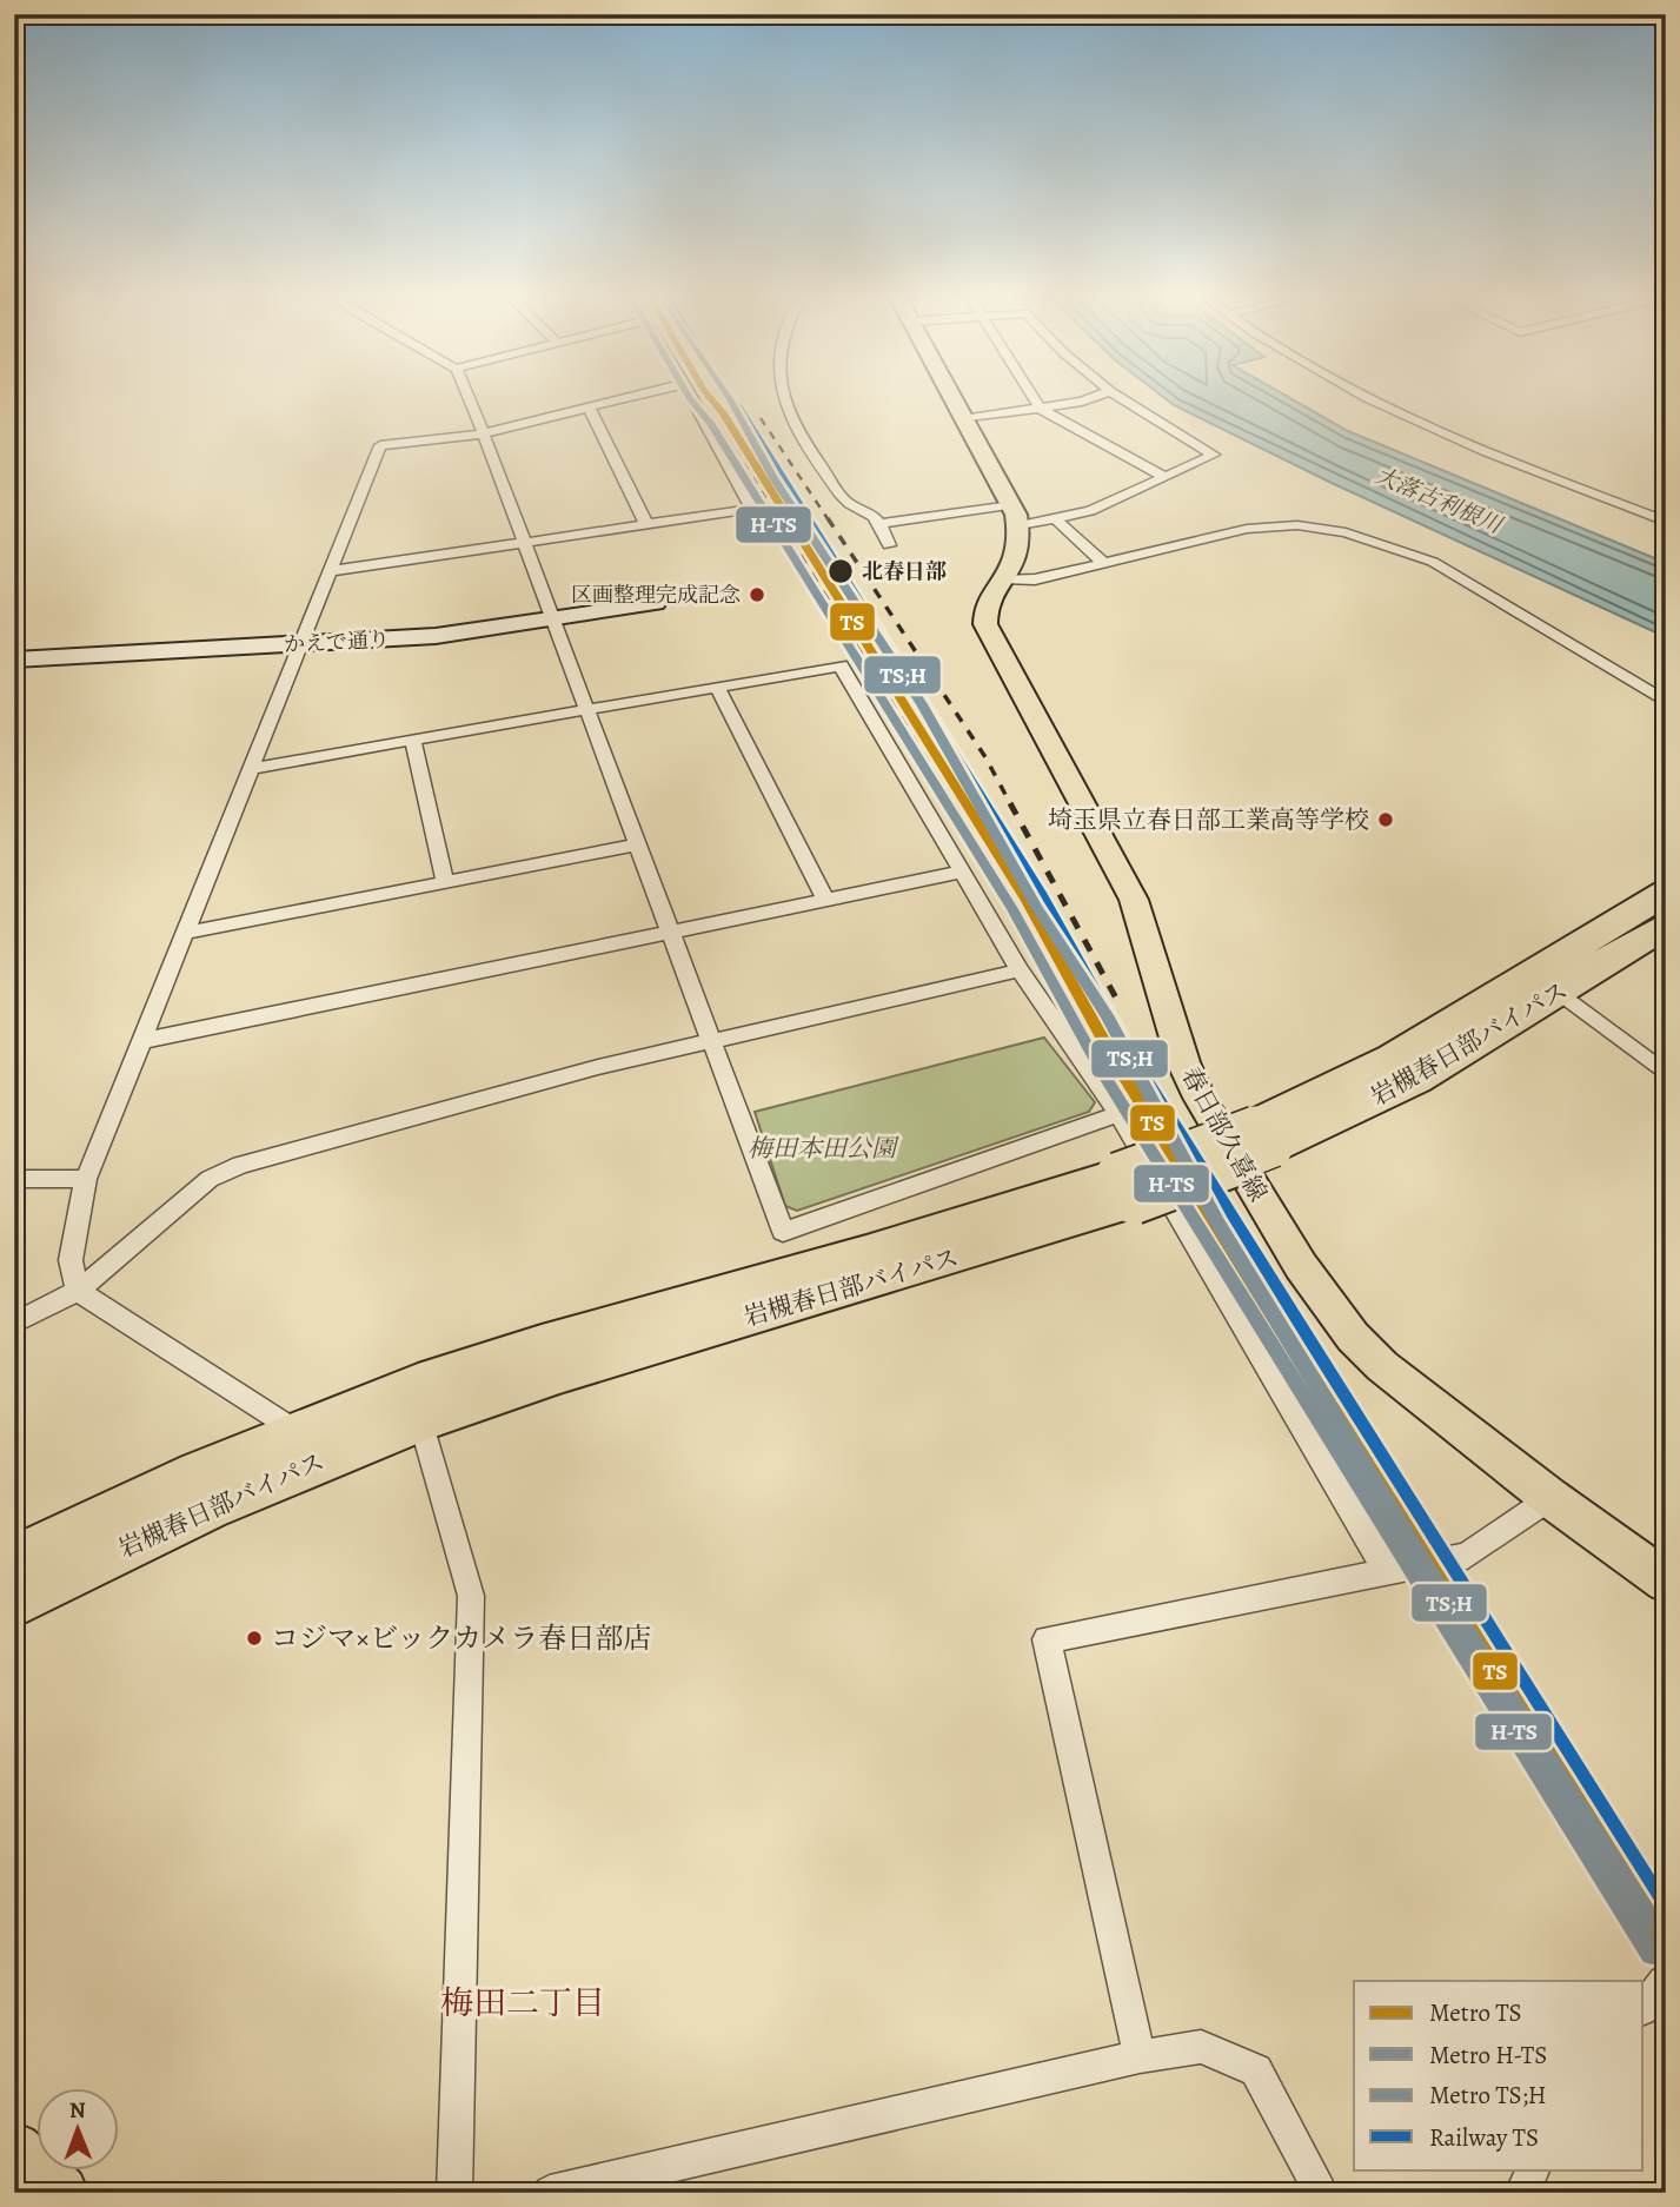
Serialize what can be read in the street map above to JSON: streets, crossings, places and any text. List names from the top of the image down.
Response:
{
  "streets": {
    "highway": ["岩槻春日部バイパス"],
    "main road": ["春日部久喜線"],
    "street": ["かえで通り"]
  },
  "districts": ["梅田二丁目"],
  "water": ["大落古利根川"],
  "parks": ["梅田本田公園"],
  "places": [
    "北春日部",
    "区画整理完成記念",
    "埼玉県立春日部工業高等学校",
    "コジマ×ビックカメラ春日部店"
  ],
  "lines": [
    "metro line TS",
    "metro line H-TS",
    "metro line TS;H",
    "rail line TS"
  ],
  "legend": [
    "Metro TS",
    "Metro H-TS",
    "Metro TS;H",
    "Railway TS"
  ],
  "north": "top"
}
